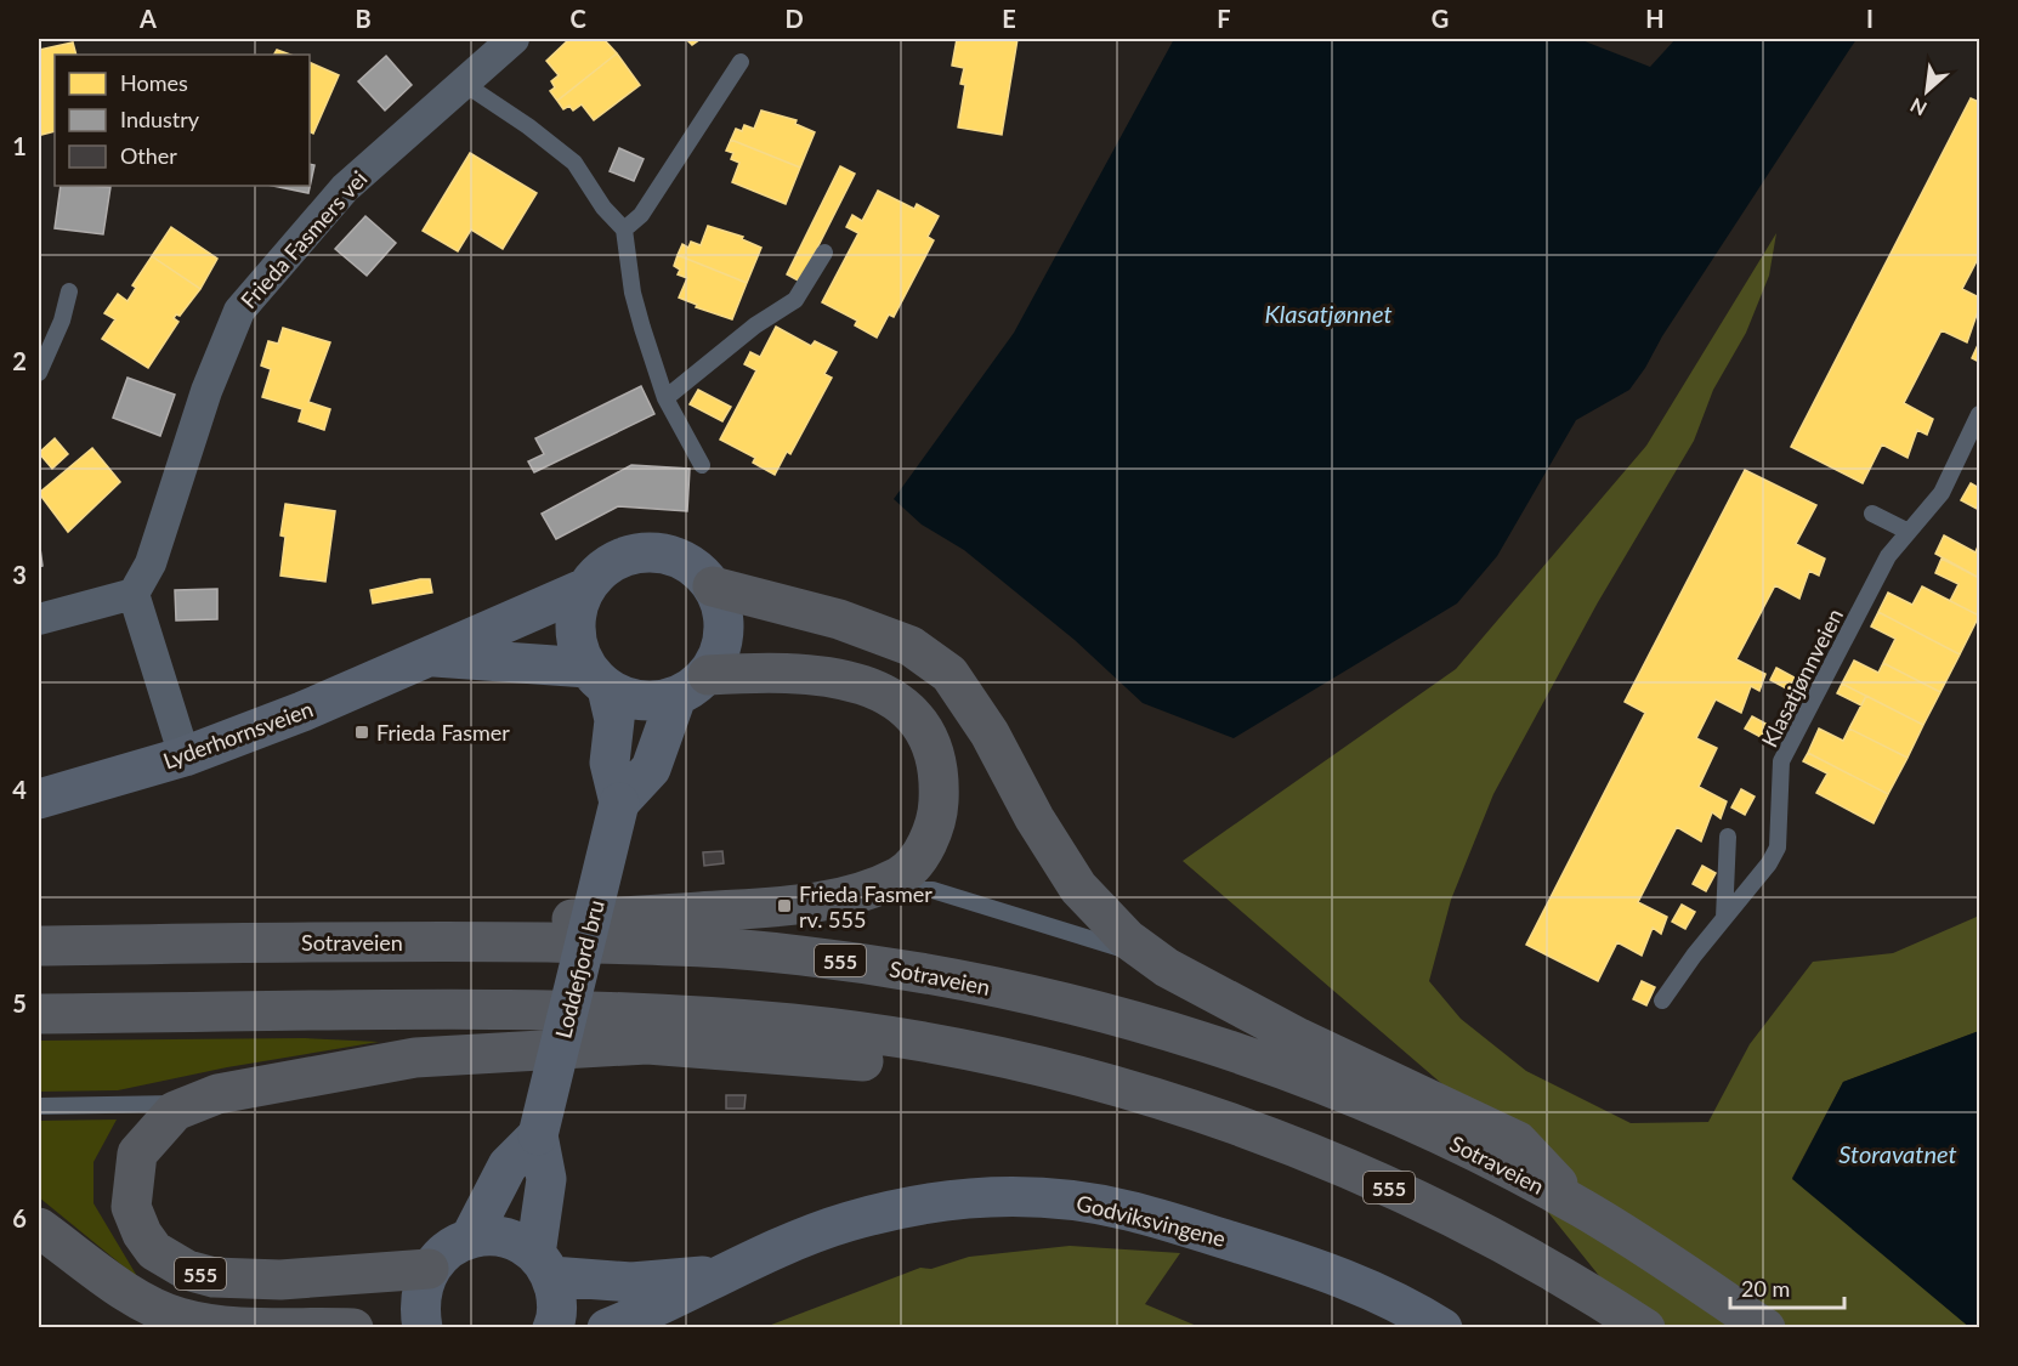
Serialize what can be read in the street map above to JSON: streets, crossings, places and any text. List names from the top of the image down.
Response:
{
  "streets": {
    "highway": ["Sotraveien", "555"],
    "main road": ["Lyderhornsveien", "Loddefjord bru", "Godviksvingene"],
    "street": ["Frieda Fasmers vei"],
    "lane": ["Klasatjønnveien"]
  },
  "crossings": [
    ["Lyderhornsveien", "555"],
    ["Sotraveien", "555"]
  ],
  "water": ["Klasatjønnet", "Storavatnet"],
  "places": {
    "transit": ["Frieda Fasmer", "Frieda Fasmer rv. 555"]
  },
  "legend": ["Homes", "Industry", "Other"],
  "scale_bar": "20 m",
  "north": "bottom left",
  "grid": {
    "columns": [
      "A",
      "B",
      "C",
      "D",
      "E",
      "F",
      "G",
      "H",
      "I"
    ],
    "rows": [
      "1",
      "2",
      "3",
      "4",
      "5",
      "6"
    ]
  }
}
